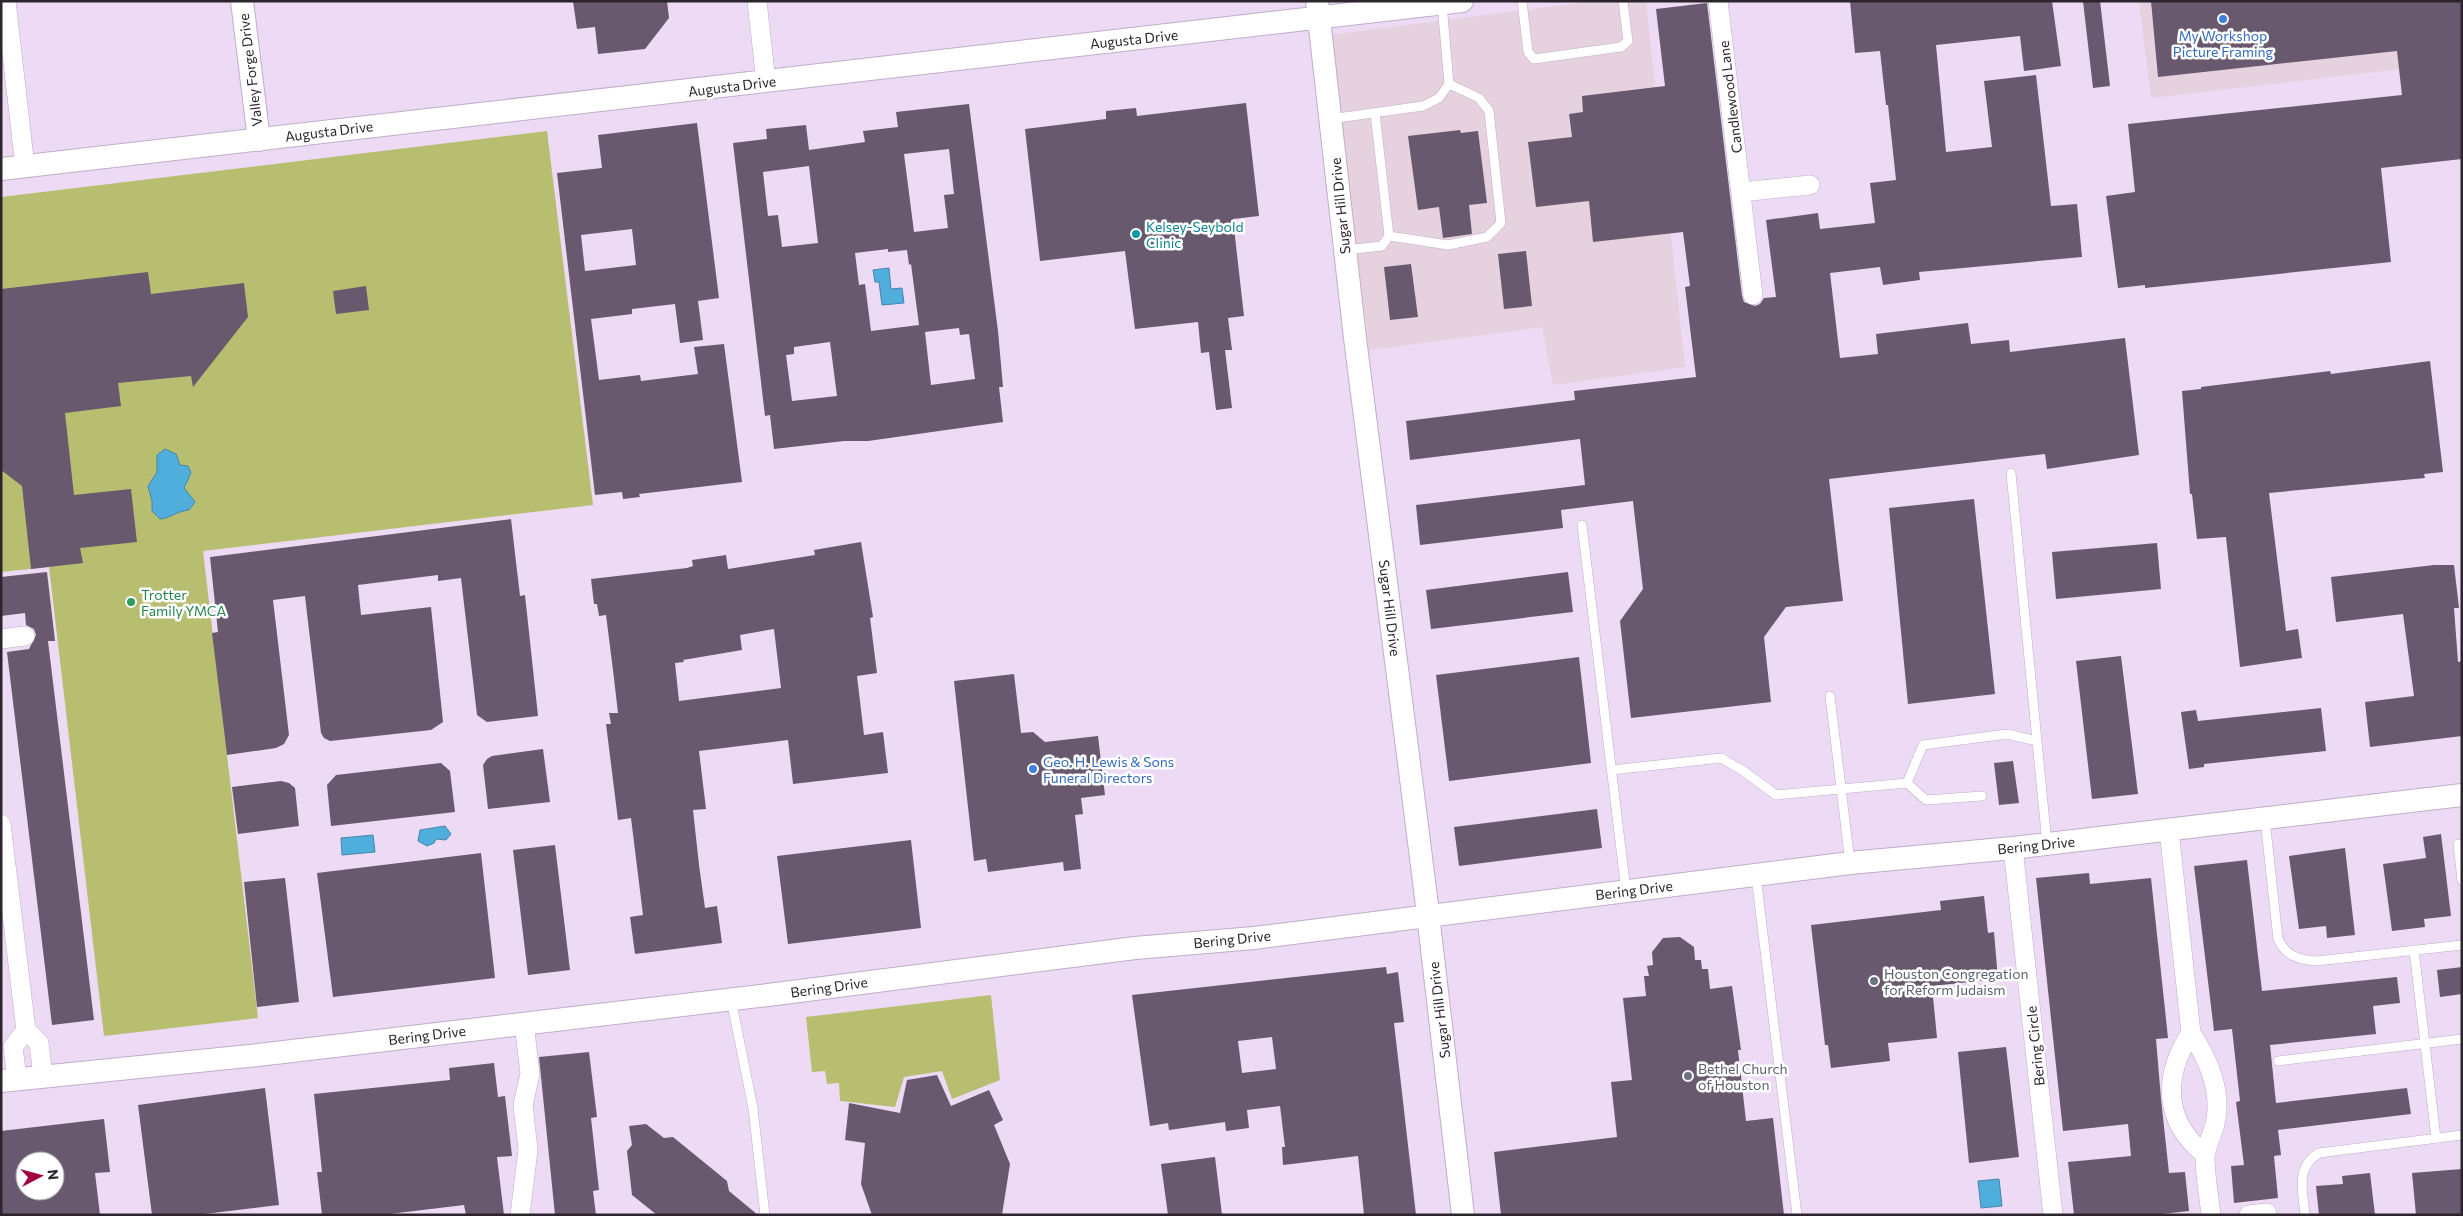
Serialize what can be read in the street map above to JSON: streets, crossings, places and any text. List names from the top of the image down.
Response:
{
  "streets": {
    "street": [
      "Augusta Drive",
      "Valley Forge Drive",
      "Candlewood Lane",
      "Sugar Hill Drive",
      "Bering Drive",
      "Bering Circle"
    ]
  },
  "crossings": [
    ["Augusta Drive", "Valley Forge Drive"],
    ["Augusta Drive", "Sugar Hill Drive"],
    ["Sugar Hill Drive", "Bering Drive"],
    ["Bering Drive", "Bering Circle"]
  ],
  "places": [
    "My Workshop Picture Framing",
    "Kelsey-Seybold Clinic",
    "Trotter Family YMCA",
    "Geo. H. Lewis & Sons Funeral Directors",
    "Houston Congregation for Reform Judaism",
    "Bethel Church of Houston"
  ],
  "north": "right"
}
